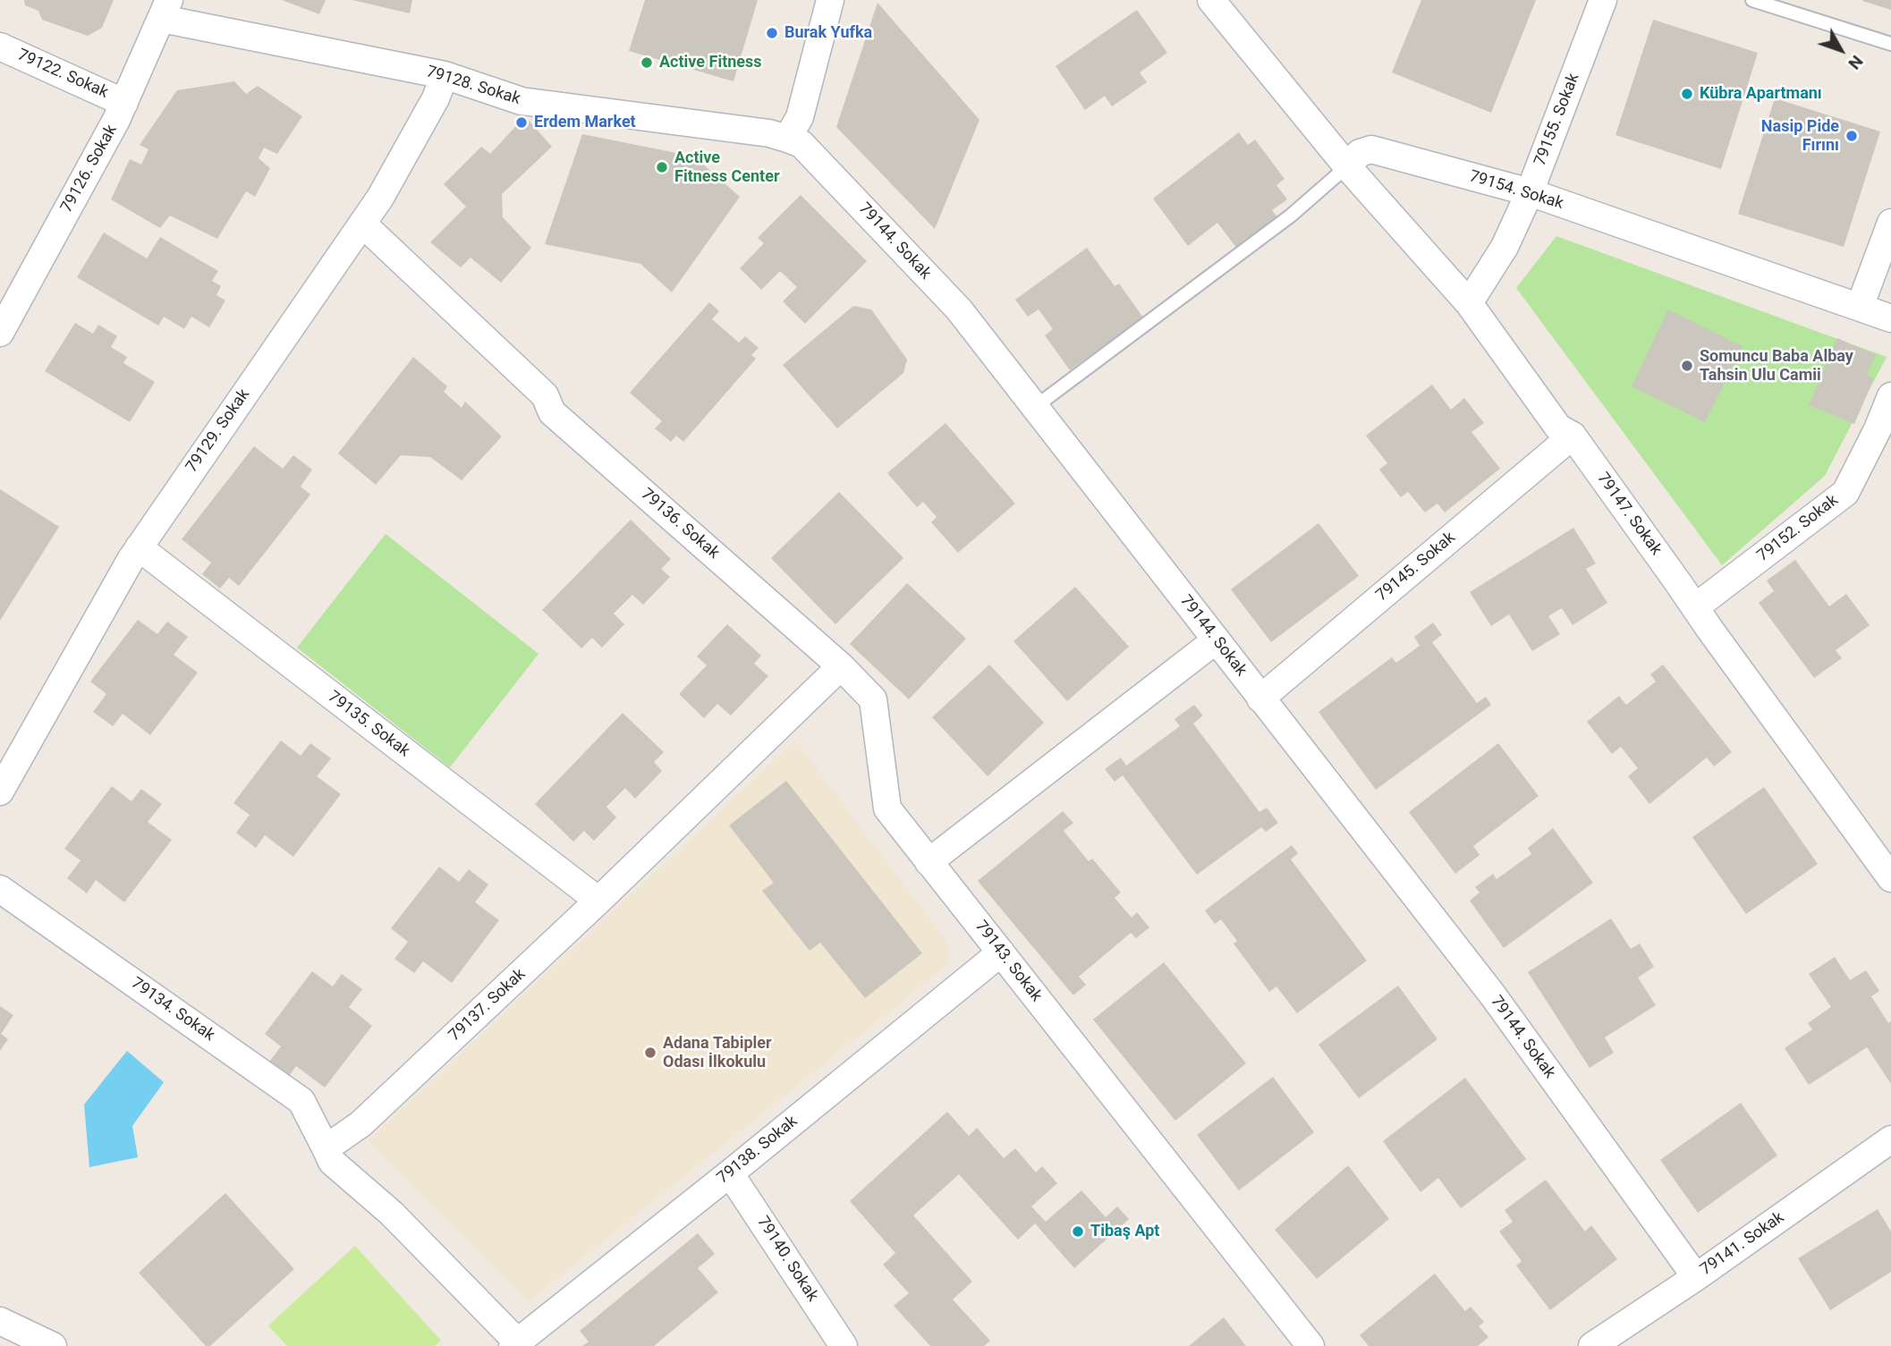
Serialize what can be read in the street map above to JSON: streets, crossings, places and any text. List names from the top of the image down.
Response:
{
  "streets": {
    "street": [
      "79122. Sokak",
      "79128. Sokak",
      "79155. Sokak",
      "79126. Sokak",
      "79154. Sokak",
      "79144. Sokak",
      "79129. Sokak",
      "79147. Sokak",
      "79136. Sokak",
      "79152. Sokak",
      "79145. Sokak",
      "79135. Sokak",
      "79143. Sokak",
      "79137. Sokak",
      "79134. Sokak",
      "79138. Sokak",
      "79141. Sokak",
      "79140. Sokak"
    ]
  },
  "crossings": [
    ["79122. Sokak", "79126. Sokak"],
    ["79128. Sokak", "79126. Sokak"],
    ["79128. Sokak", "79144. Sokak"],
    ["79128. Sokak", "79129. Sokak"],
    ["79155. Sokak", "79154. Sokak"],
    ["79155. Sokak", "79147. Sokak"],
    ["79154. Sokak", "79147. Sokak"],
    ["79144. Sokak", "79145. Sokak"],
    ["79144. Sokak", "79141. Sokak"],
    ["79129. Sokak", "79136. Sokak"],
    ["79129. Sokak", "79135. Sokak"],
    ["79147. Sokak", "79152. Sokak"],
    ["79147. Sokak", "79145. Sokak"],
    ["79136. Sokak", "79143. Sokak"],
    ["79136. Sokak", "79137. Sokak"],
    ["79135. Sokak", "79137. Sokak"],
    ["79143. Sokak", "79138. Sokak"],
    ["79137. Sokak", "79134. Sokak"],
    ["79138. Sokak", "79140. Sokak"]
  ],
  "places": [
    "Burak Yufka",
    "Active Fitness",
    "Kübra Apartmanı",
    "Erdem Market",
    "Nasip Pide Fırını",
    "Active Fitness Center",
    "Somuncu Baba Albay Tahsin Ulu Camii",
    "Adana Tabipler Odası İlkokulu",
    "Tibaş Apt"
  ],
  "north": "bottom right"
}
